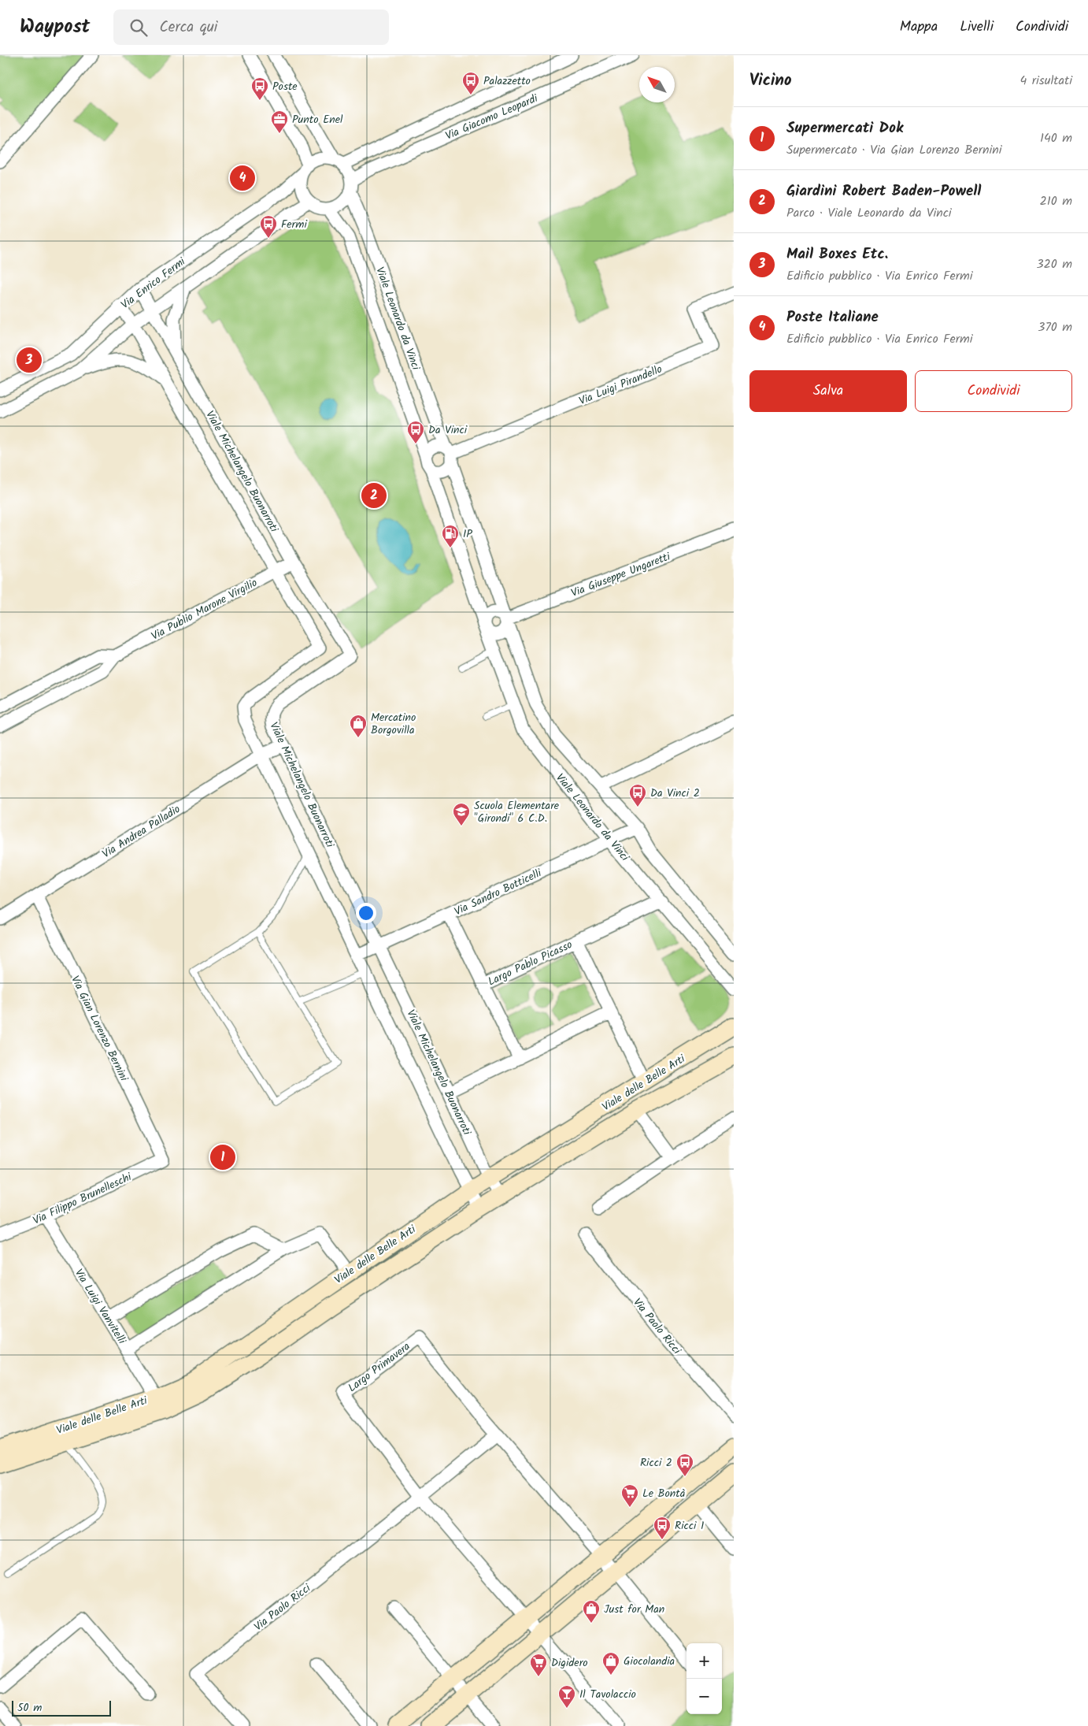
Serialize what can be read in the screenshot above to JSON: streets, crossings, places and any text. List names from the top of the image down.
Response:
{
  "streets": {
    "street": [
      "Via Giacomo Leopardi",
      "Via Enrico Fermi",
      "Viale Leonardo da Vinci",
      "Via Luigi Pirandello",
      "Viale Michelangelo Buonarroti",
      "Via Giuseppe Ungaretti",
      "Via Publio Marone Virgilio",
      "Via Andrea Palladio",
      "Via Sandro Botticelli",
      "Largo Pablo Picasso",
      "Via Gian Lorenzo Bernini",
      "Viale delle Belle Arti",
      "Via Filippo Brunelleschi",
      "Via Luigi Vanvitelli",
      "Via Paolo Ricci",
      "Largo Primavera"
    ]
  },
  "crossings": [
    ["Via Giacomo Leopardi", "Via Enrico Fermi"],
    ["Via Giacomo Leopardi", "Viale Leonardo da Vinci"],
    ["Via Enrico Fermi", "Viale Leonardo da Vinci"],
    ["Via Enrico Fermi", "Viale Michelangelo Buonarroti"],
    ["Viale Leonardo da Vinci", "Via Luigi Pirandello"],
    ["Viale Leonardo da Vinci", "Via Giuseppe Ungaretti"],
    ["Viale Leonardo da Vinci", "Via Sandro Botticelli"],
    ["Viale Leonardo da Vinci", "Largo Pablo Picasso"],
    ["Viale Michelangelo Buonarroti", "Via Publio Marone Virgilio"],
    ["Viale Michelangelo Buonarroti", "Via Andrea Palladio"],
    ["Viale Michelangelo Buonarroti", "Via Sandro Botticelli"],
    ["Viale Michelangelo Buonarroti", "Viale delle Belle Arti"],
    ["Via Andrea Palladio", "Via Gian Lorenzo Bernini"],
    ["Via Sandro Botticelli", "Largo Pablo Picasso"],
    ["Largo Pablo Picasso", "Viale delle Belle Arti"],
    ["Via Gian Lorenzo Bernini", "Via Filippo Brunelleschi"],
    ["Viale delle Belle Arti", "Via Luigi Vanvitelli"],
    ["Via Filippo Brunelleschi", "Via Luigi Vanvitelli"],
    ["Via Paolo Ricci", "Largo Primavera"]
  ],
  "places": {
    "bus stop": [
      "Palazzetto",
      "Poste",
      "Fermi",
      "Da Vinci",
      "Da Vinci 2",
      "Ricci 2",
      "Ricci 1"
    ],
    "office": ["Punto Enel"],
    "fuel station": ["IP"],
    "shop": ["Mercatino Borgovilla", "Just for Man", "Giocolandia"],
    "school or university": ["Scuola Elementare \"Girondi\" 6 C.D."],
    "supermarket": ["Le Bontà", "Digidero"],
    "bar": ["Il Tavolaccio"]
  },
  "scale_bar": "50 m",
  "north": "top left",
  "page": {
    "header": "Waypost",
    "search": "Cerca qui",
    "nav": ["Mappa", "Livelli", "Condividi"],
    "heading": ["Vicino", "4 risultati"],
    "list": [
      {
        "mark": "1",
        "name": "Supermercati Dok",
        "note": "Supermercato · Via Gian Lorenzo Bernini",
        "value": "140 m"
      },
      {
        "mark": "2",
        "name": "Giardini Robert Baden-Powell",
        "note": "Parco · Viale Leonardo da Vinci",
        "value": "210 m"
      },
      {
        "mark": "3",
        "name": "Mail Boxes Etc.",
        "note": "Edificio pubblico · Via Enrico Fermi",
        "value": "320 m"
      },
      {
        "mark": "4",
        "name": "Poste Italiane",
        "note": "Edificio pubblico · Via Enrico Fermi",
        "value": "370 m"
      }
    ],
    "pins": [
      "4",
      "3",
      "2",
      "1"
    ],
    "buttons": ["Salva", "Condividi"],
    "map_buttons": ["+", "−"],
    "scale": "50 m"
  }
}
